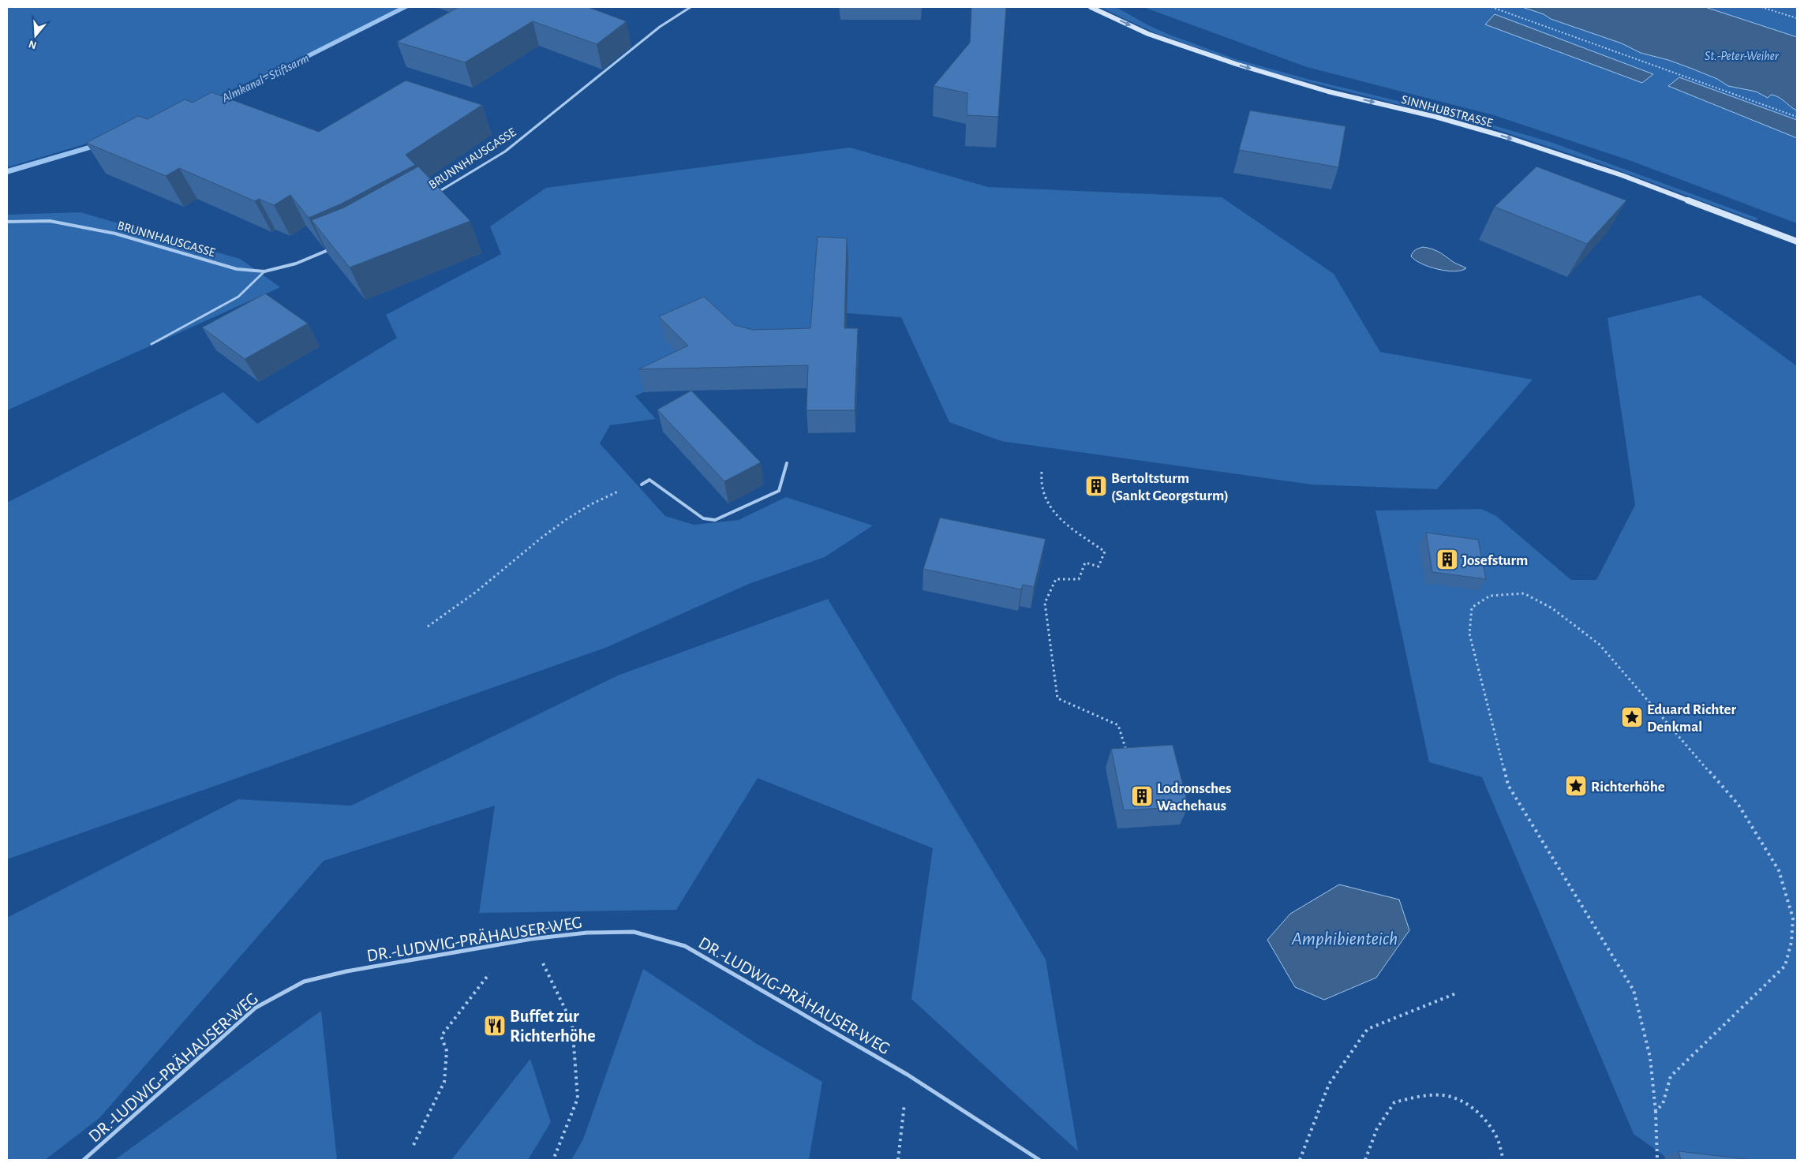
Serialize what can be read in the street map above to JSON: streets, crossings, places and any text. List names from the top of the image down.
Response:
{
  "streets": {
    "street": ["SINNHUBSTRASSE", "BRUNNHAUSGASSE"],
    "lane": ["DR.-LUDWIG-PRÄHAUSER-WEG"]
  },
  "one_way": ["SINNHUBSTRASSE"],
  "water": ["St.-Peter-Weiher", "Almkanal - Stiftsarm", "Amphibienteich"],
  "places": {
    "building": ["Bertoltsturm (Sankt Georgsturm)", "Josefsturm", "Lodronsches Wachehaus"],
    "place": ["Eduard Richter Denkmal", "Richterhöhe"],
    "restaurant": ["Buffet zur Richterhöhe"]
  },
  "north": "bottom"
}
